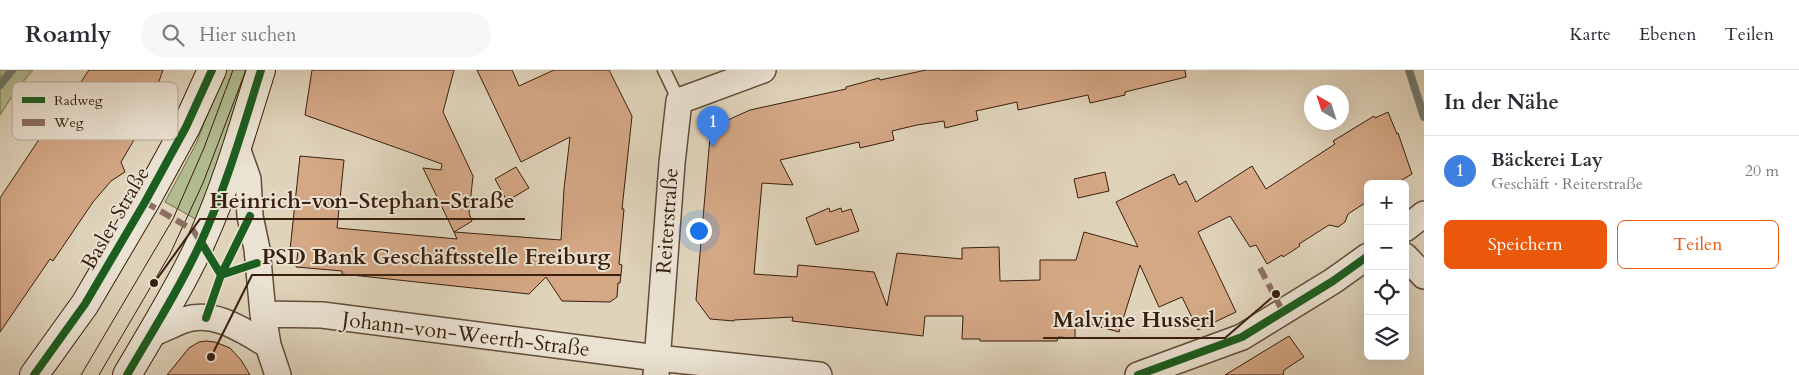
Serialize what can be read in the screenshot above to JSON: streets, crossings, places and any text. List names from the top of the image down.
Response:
{
  "streets": {
    "main road": ["Basler Straße"],
    "street": ["Reiterstraße", "Johann-von-Weerth-Straße"]
  },
  "crossings": [
    ["Reiterstraße", "Johann-von-Weerth-Straße"]
  ],
  "places": ["Heinrich-von-Stephan-Straße", "Malvine Husserl", "PSD Bank Geschäftsstelle Freiburg"],
  "legend": ["Radweg", "Weg"],
  "north": "top left",
  "page": {
    "header": "Roamly",
    "search": "Hier suchen",
    "nav": ["Karte", "Ebenen", "Teilen"],
    "heading": "In der Nähe",
    "pins": "1",
    "list": [
      {
        "mark": "1",
        "name": "Bäckerei Lay",
        "note": "Geschäft · Reiterstraße",
        "value": "20 m"
      }
    ],
    "map_buttons": ["+", "−"],
    "buttons": ["Speichern", "Teilen"]
  }
}
